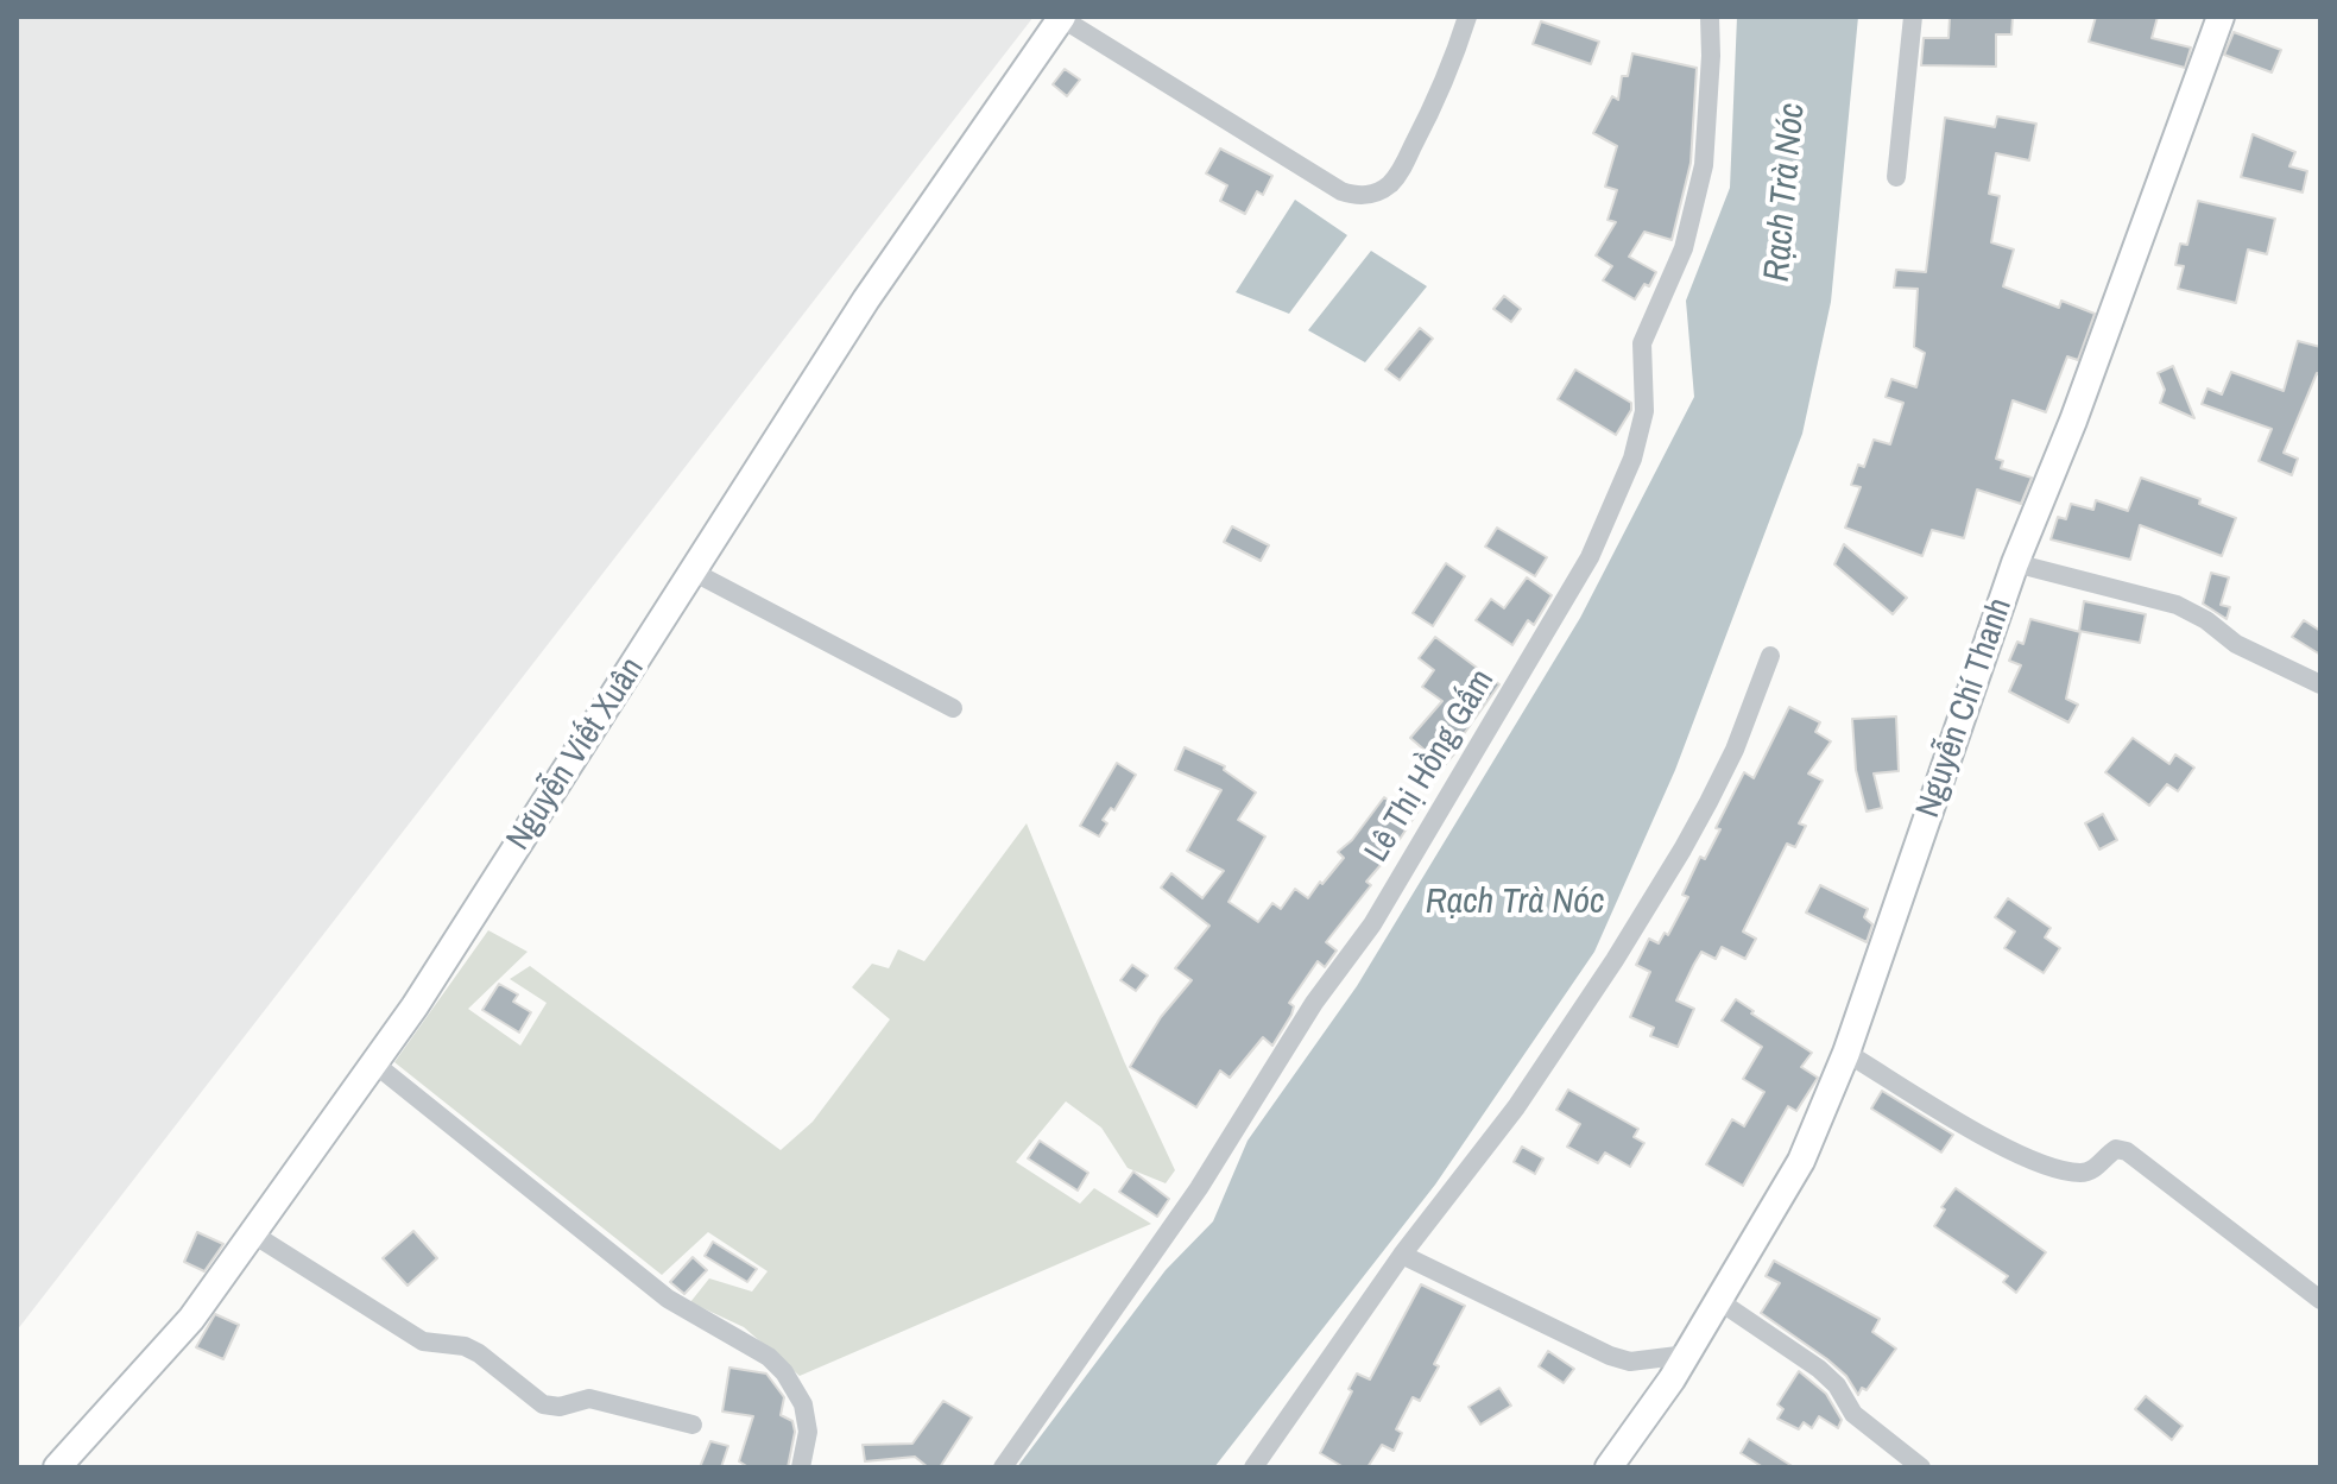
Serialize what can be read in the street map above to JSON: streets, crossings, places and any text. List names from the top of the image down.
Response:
{
  "streets": {
    "street": ["Nguyễn Chí Thanh", "Nguyễn Viết Xuân", "Lê Thị Hồng Gấm"]
  },
  "water": ["Rạch Trà Nóc"]
}
